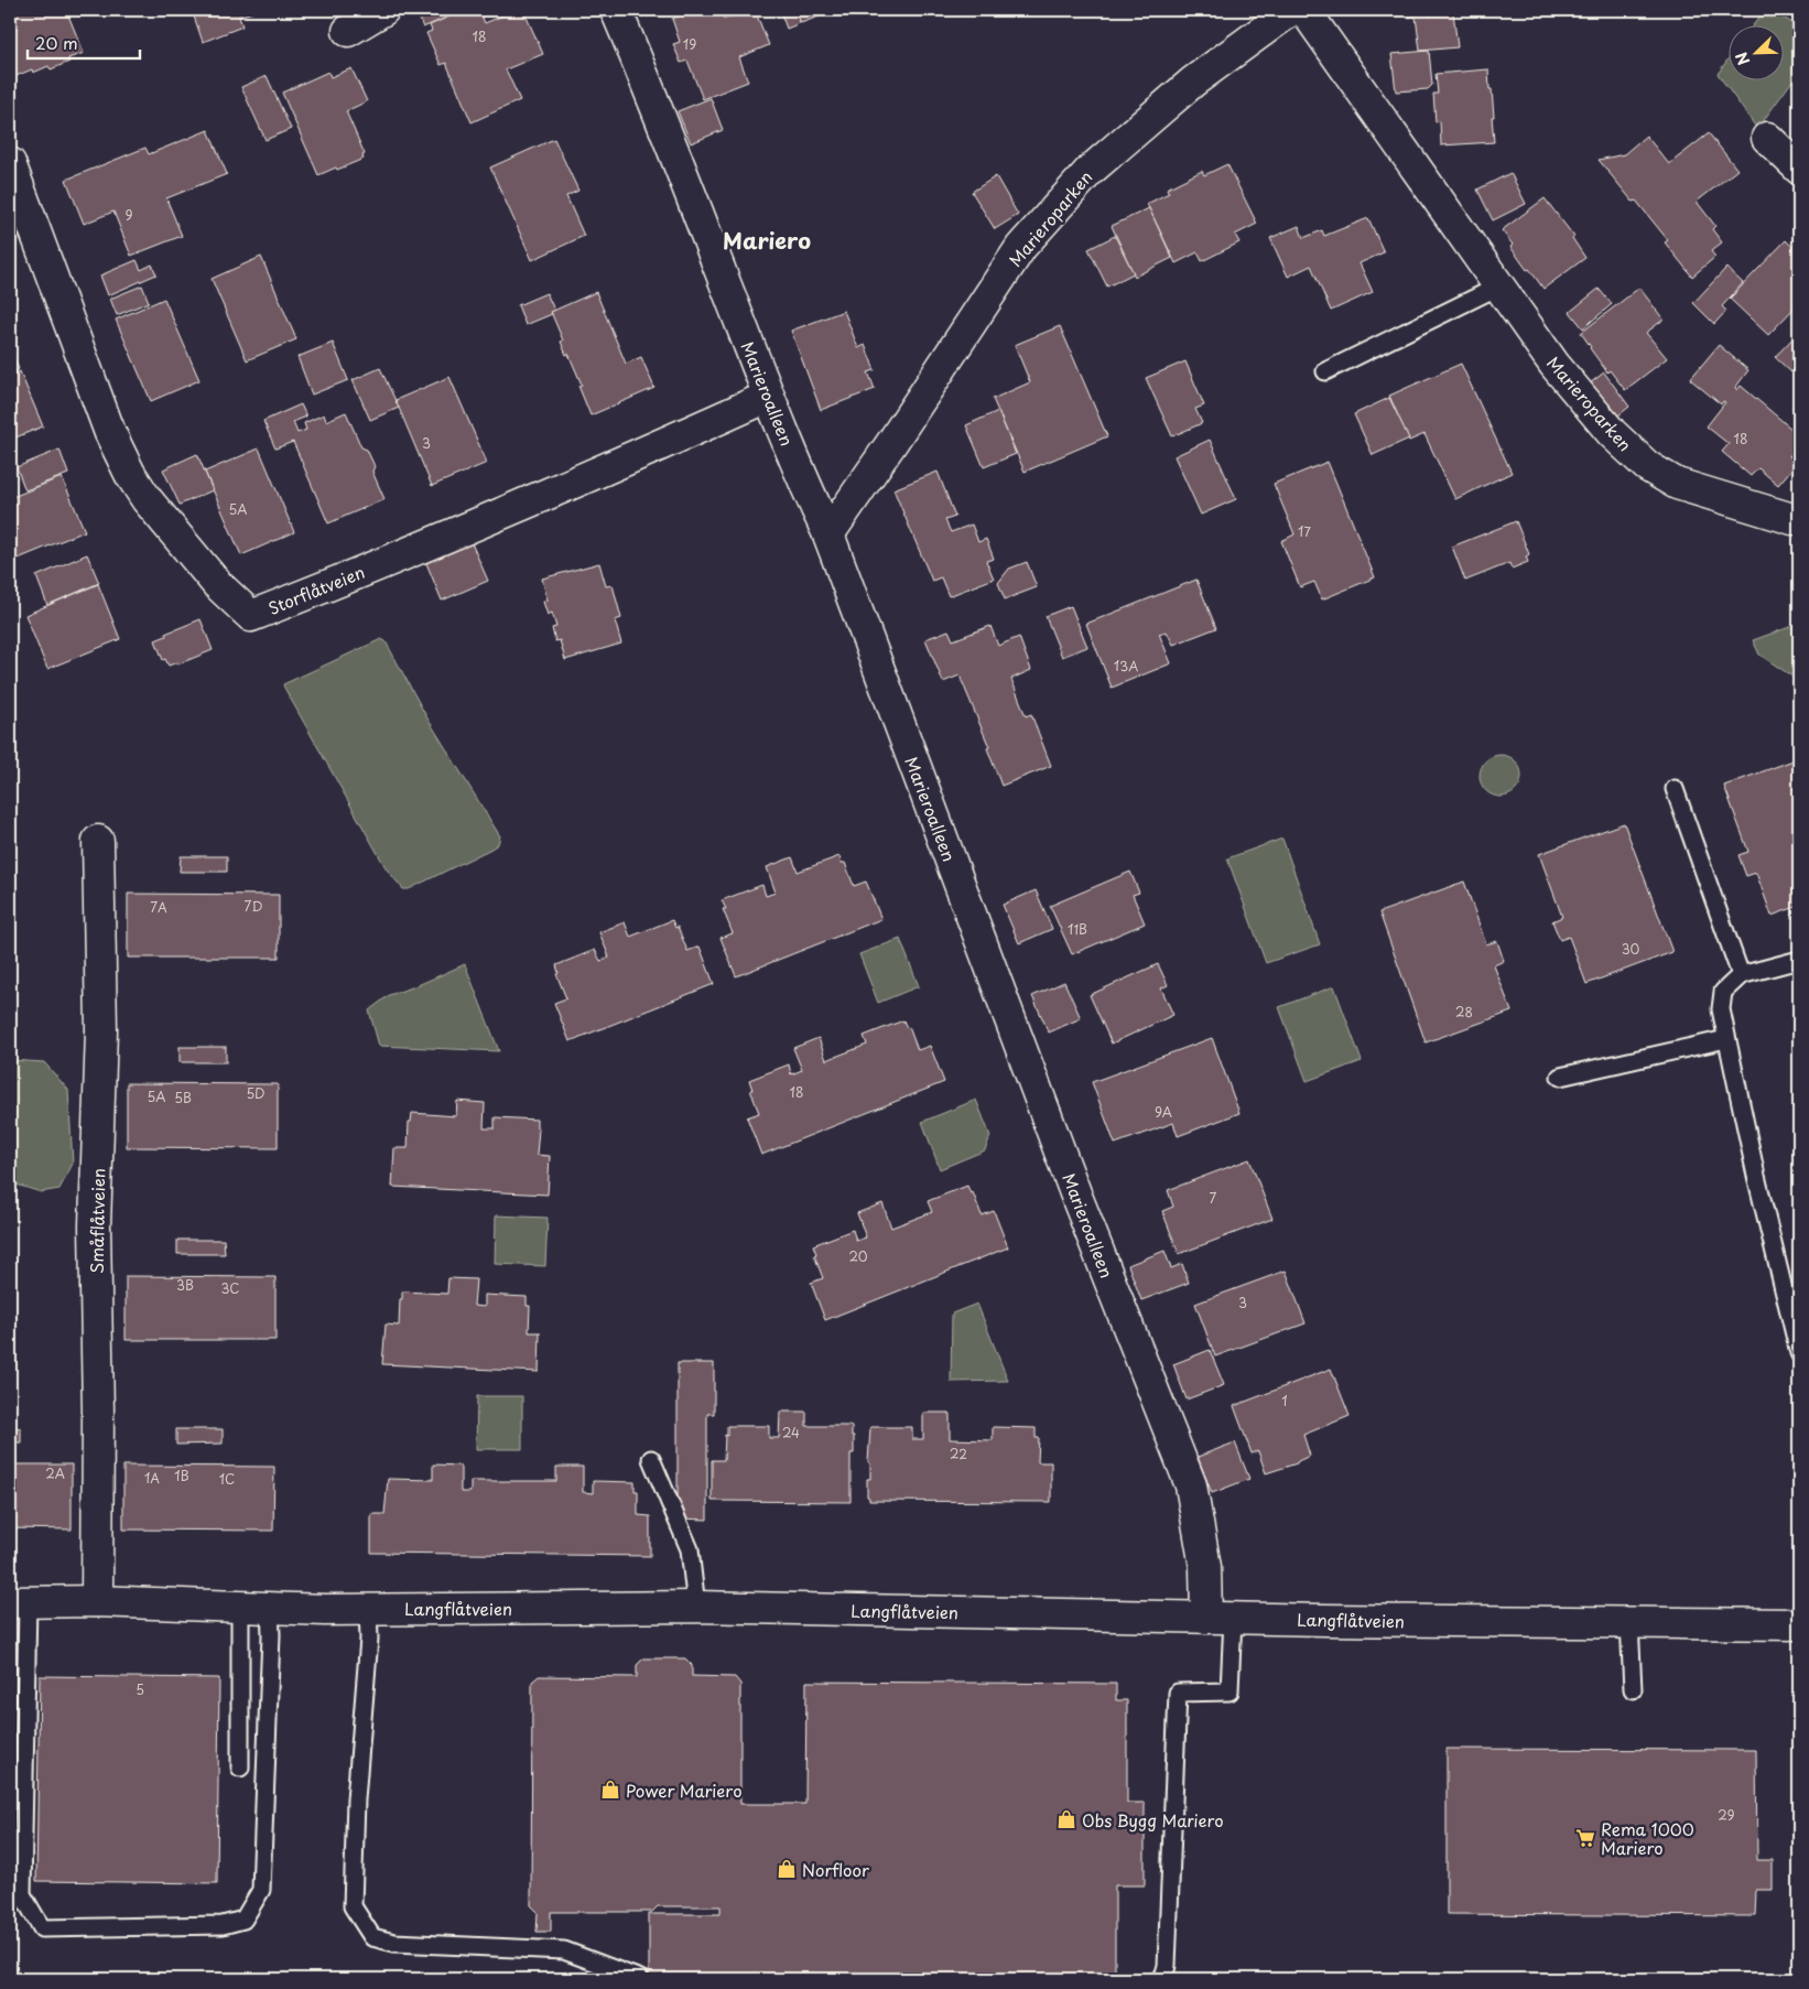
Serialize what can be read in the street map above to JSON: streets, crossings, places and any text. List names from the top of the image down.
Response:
{
  "streets": {
    "street": [
      "Marieroparken",
      "Marieroalleen",
      "Storflåtveien",
      "Småflåtveien",
      "Langflåtveien"
    ]
  },
  "crossings": [
    ["Marieroparken", "Marieroalleen"],
    ["Marieroalleen", "Storflåtveien"],
    ["Marieroalleen", "Langflåtveien"],
    ["Småflåtveien", "Langflåtveien"]
  ],
  "districts": ["Mariero"],
  "places": {
    "shop": ["Power Mariero", "Obs Bygg Mariero", "Norfloor"],
    "supermarket": ["Rema 1000 Mariero"]
  },
  "house_numbers": [
    "18",
    "19",
    "9",
    "18",
    "3",
    "5A",
    "17",
    "13A",
    "7D",
    "7A",
    "11B",
    "30",
    "28",
    "18",
    "5D",
    "5A",
    "5B",
    "9A",
    "7",
    "20",
    "3B",
    "3C",
    "3",
    "1",
    "24",
    "22",
    "2A",
    "1B",
    "1A",
    "1C",
    "5",
    "29"
  ],
  "scale_bar": "20 m",
  "north": "bottom left"
}
